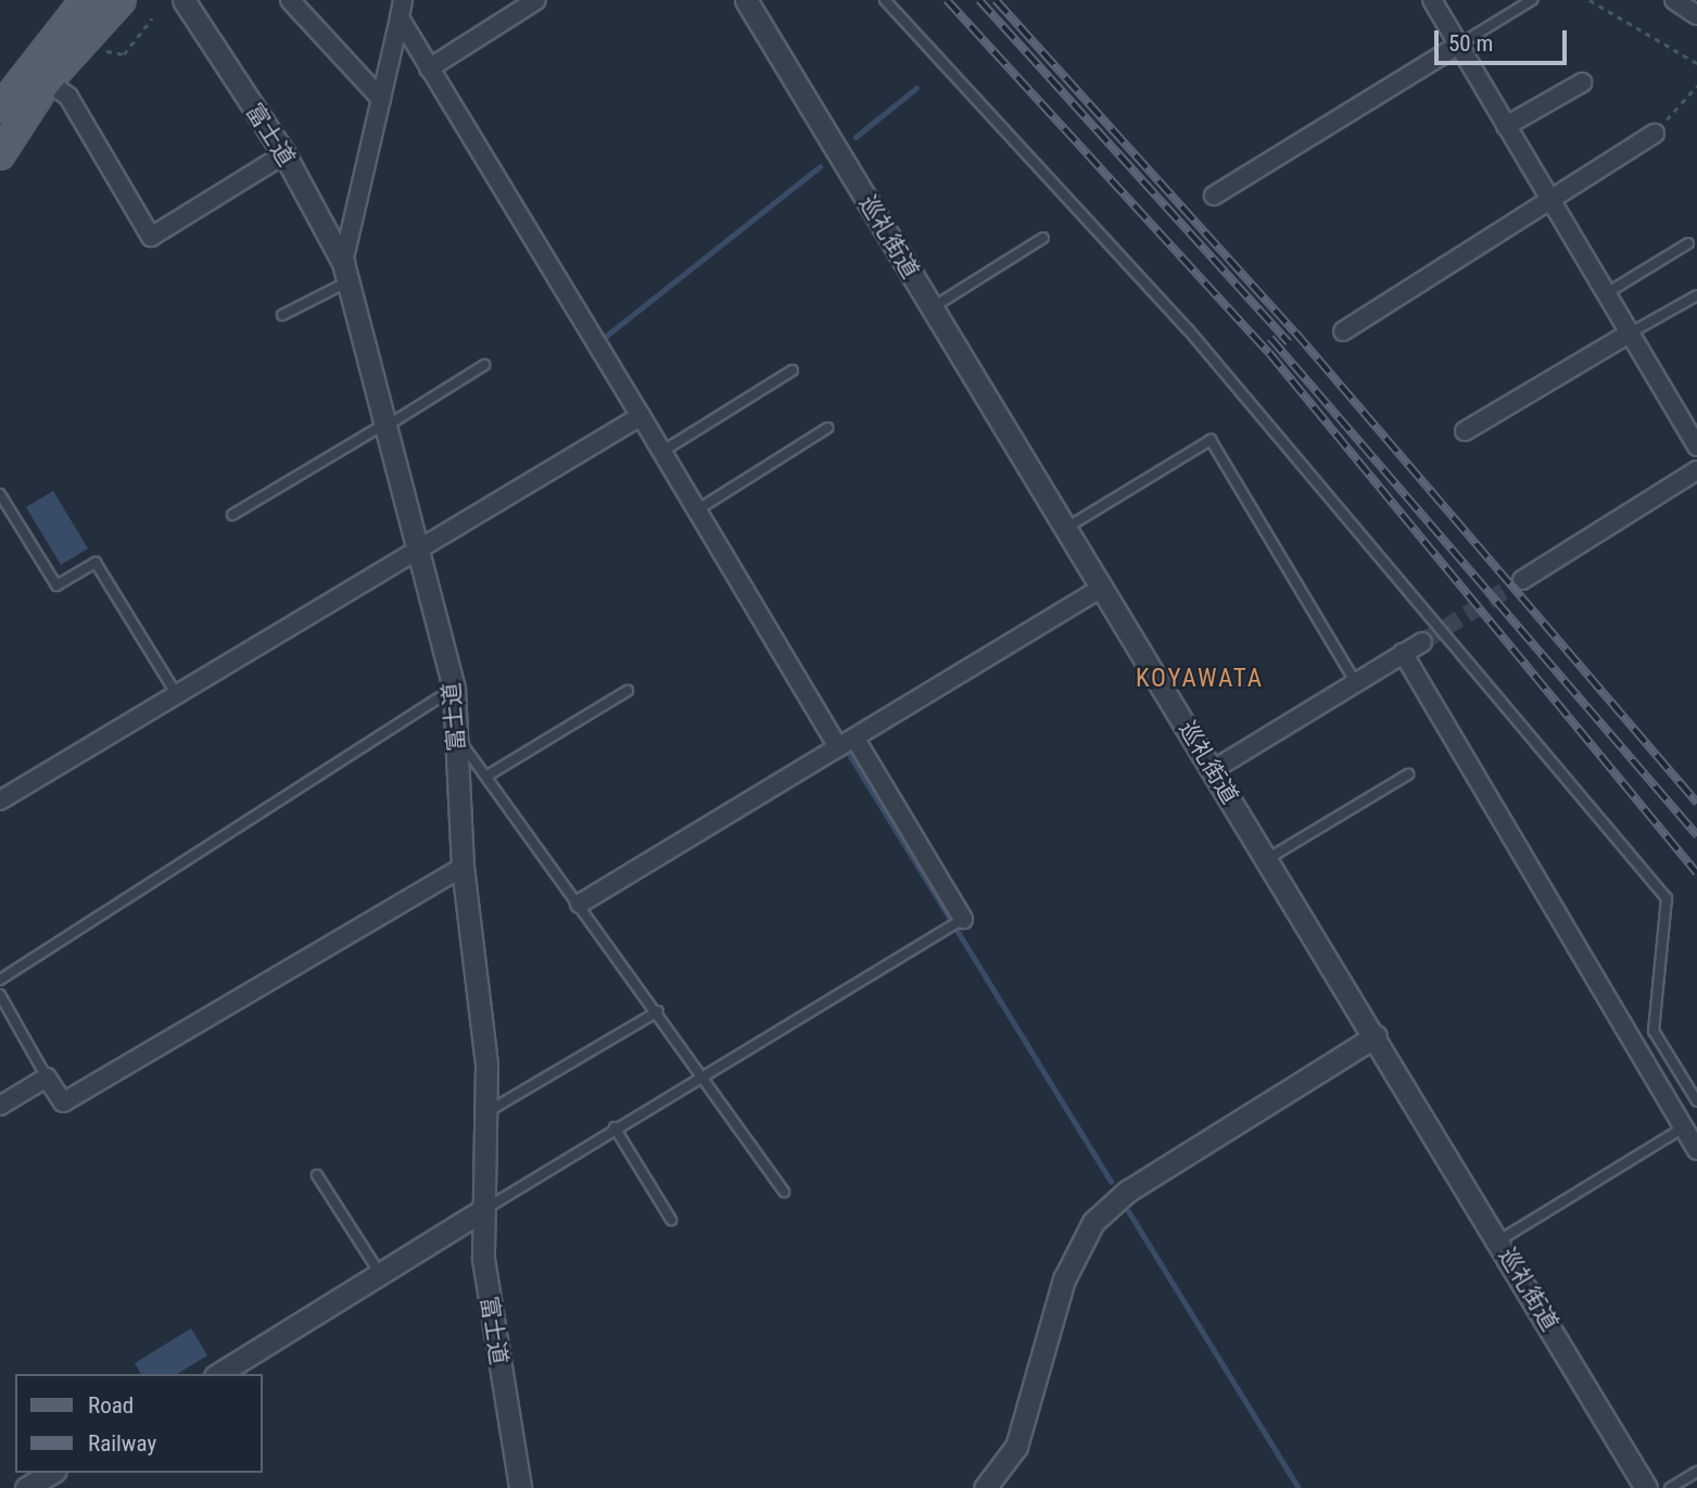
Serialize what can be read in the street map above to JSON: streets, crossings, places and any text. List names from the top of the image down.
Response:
{
  "streets": {
    "street": ["富士道", "巡礼街道"]
  },
  "districts": ["KOYAWATA"],
  "legend": ["Road", "Railway"],
  "scale_bar": "50 m"
}
